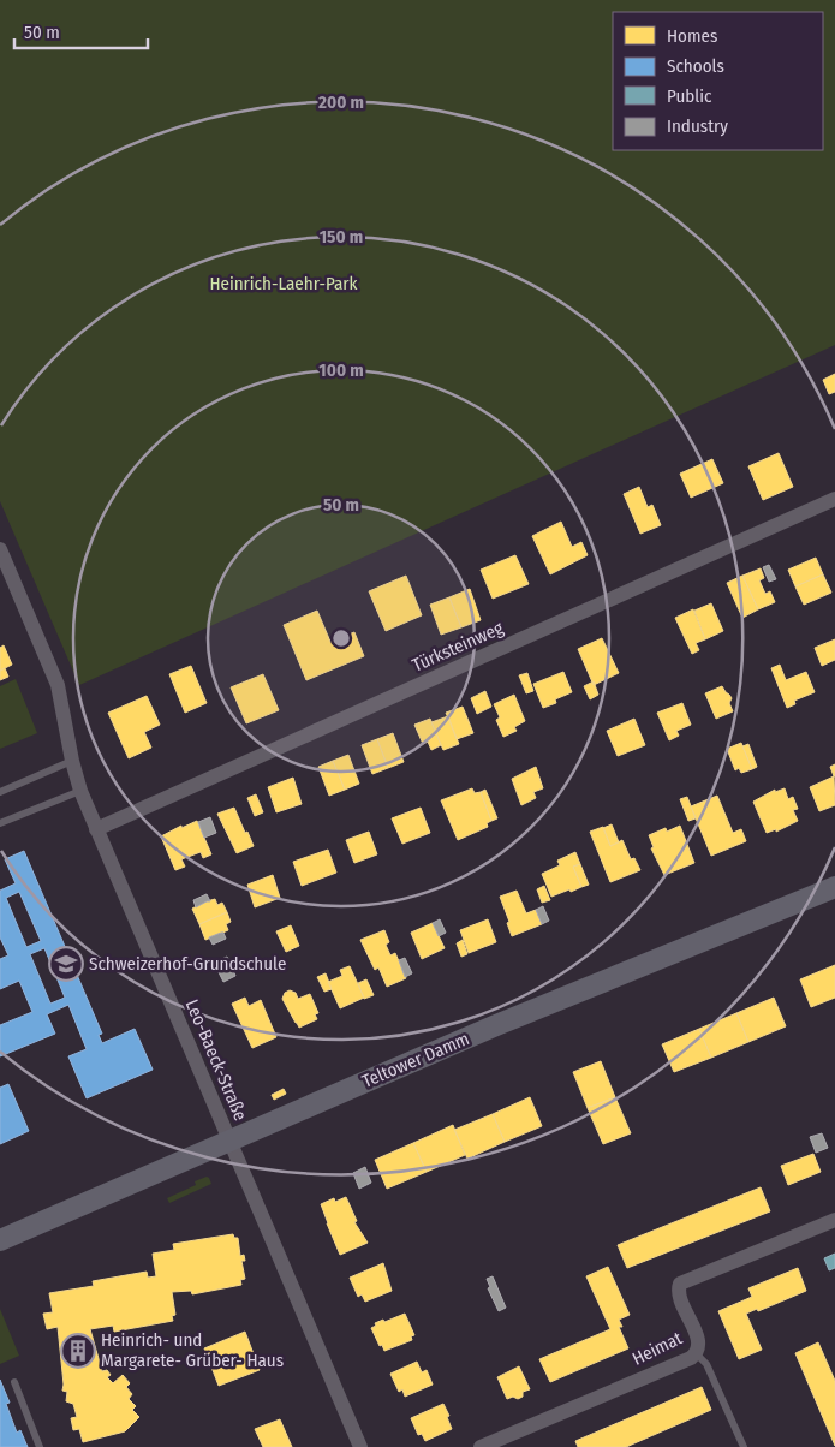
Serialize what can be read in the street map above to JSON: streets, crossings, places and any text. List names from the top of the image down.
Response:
{
  "streets": {
    "main road": ["Teltower Damm"],
    "street": ["Türksteinweg", "Leo-Baeck-Straße", "Heimat"]
  },
  "crossings": [
    ["Türksteinweg", "Leo-Baeck-Straße"],
    ["Leo-Baeck-Straße", "Teltower Damm"]
  ],
  "parks": ["Heinrich-Laehr-Park"],
  "places": {
    "school or university": ["Schweizerhof-Grundschule"],
    "building": ["Heinrich- und Margarete- Grüber- Haus"]
  },
  "legend": [
    "Homes",
    "Schools",
    "Public",
    "Industry"
  ],
  "scale_bar": "50 m",
  "rings": [
    "200 m",
    "150 m",
    "100 m",
    "50 m"
  ]
}
